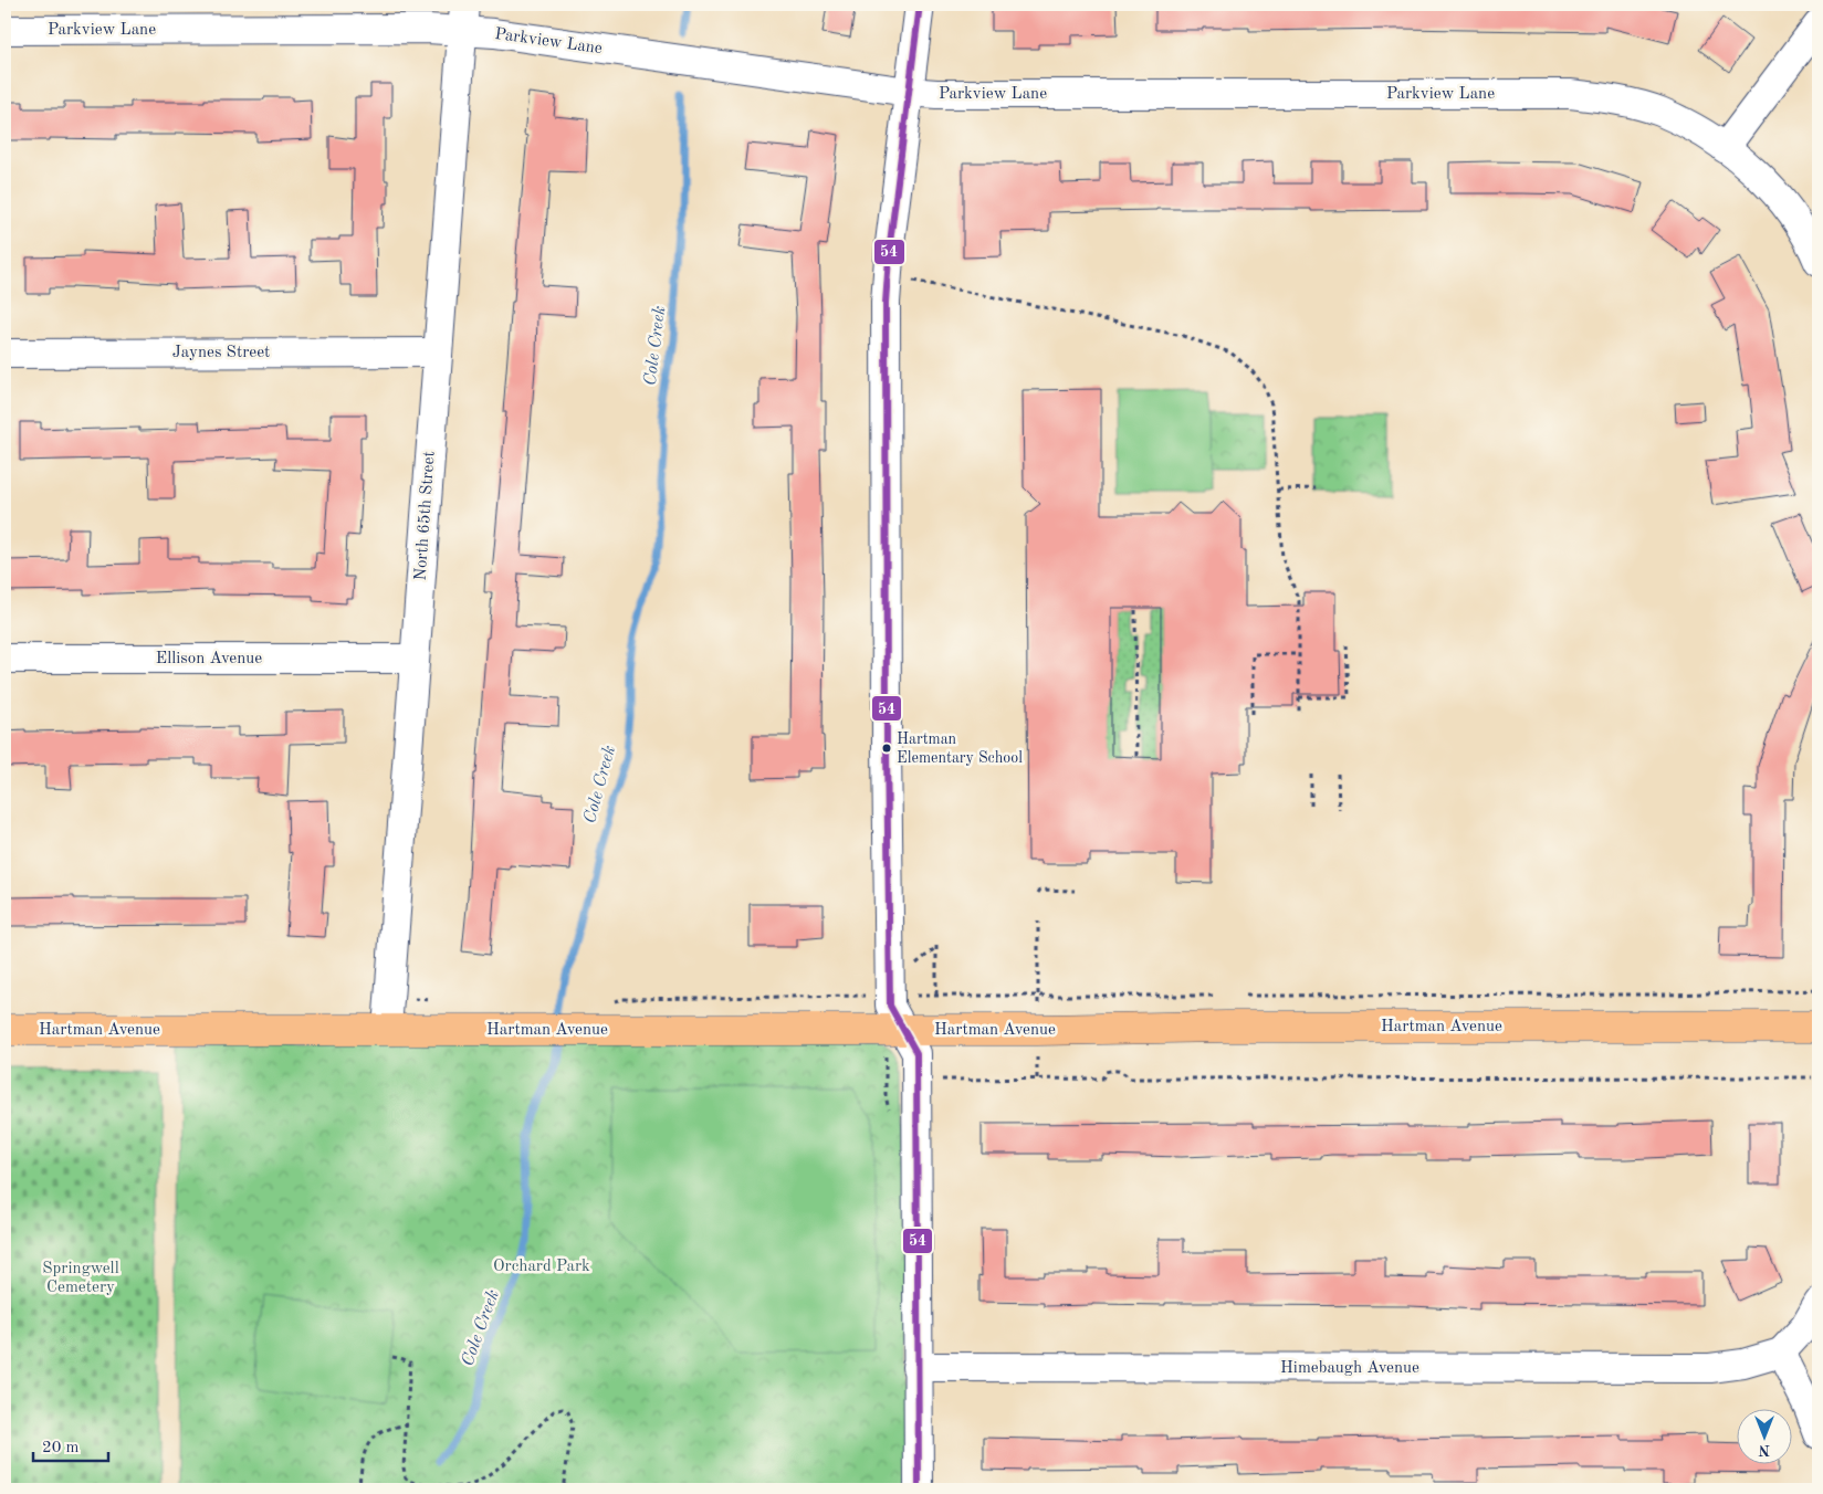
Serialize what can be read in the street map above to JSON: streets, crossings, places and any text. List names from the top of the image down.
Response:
{
  "streets": {
    "main road": ["Hartman Avenue"],
    "street": [
      "Parkview Lane",
      "Jaynes Street",
      "North 65th Street",
      "Ellison Avenue",
      "Himebaugh Avenue"
    ]
  },
  "crossings": [
    ["Parkview Lane", "North 65th Street"],
    ["Jaynes Street", "North 65th Street"],
    ["North 65th Street", "Ellison Avenue"],
    ["North 65th Street", "Hartman Avenue"]
  ],
  "water": ["Cole Creek"],
  "parks": ["Orchard Park", "Springwell Cemetery"],
  "places": ["Hartman Elementary School"],
  "lines": ["transit line 54"],
  "scale_bar": "20 m",
  "north": "bottom"
}
